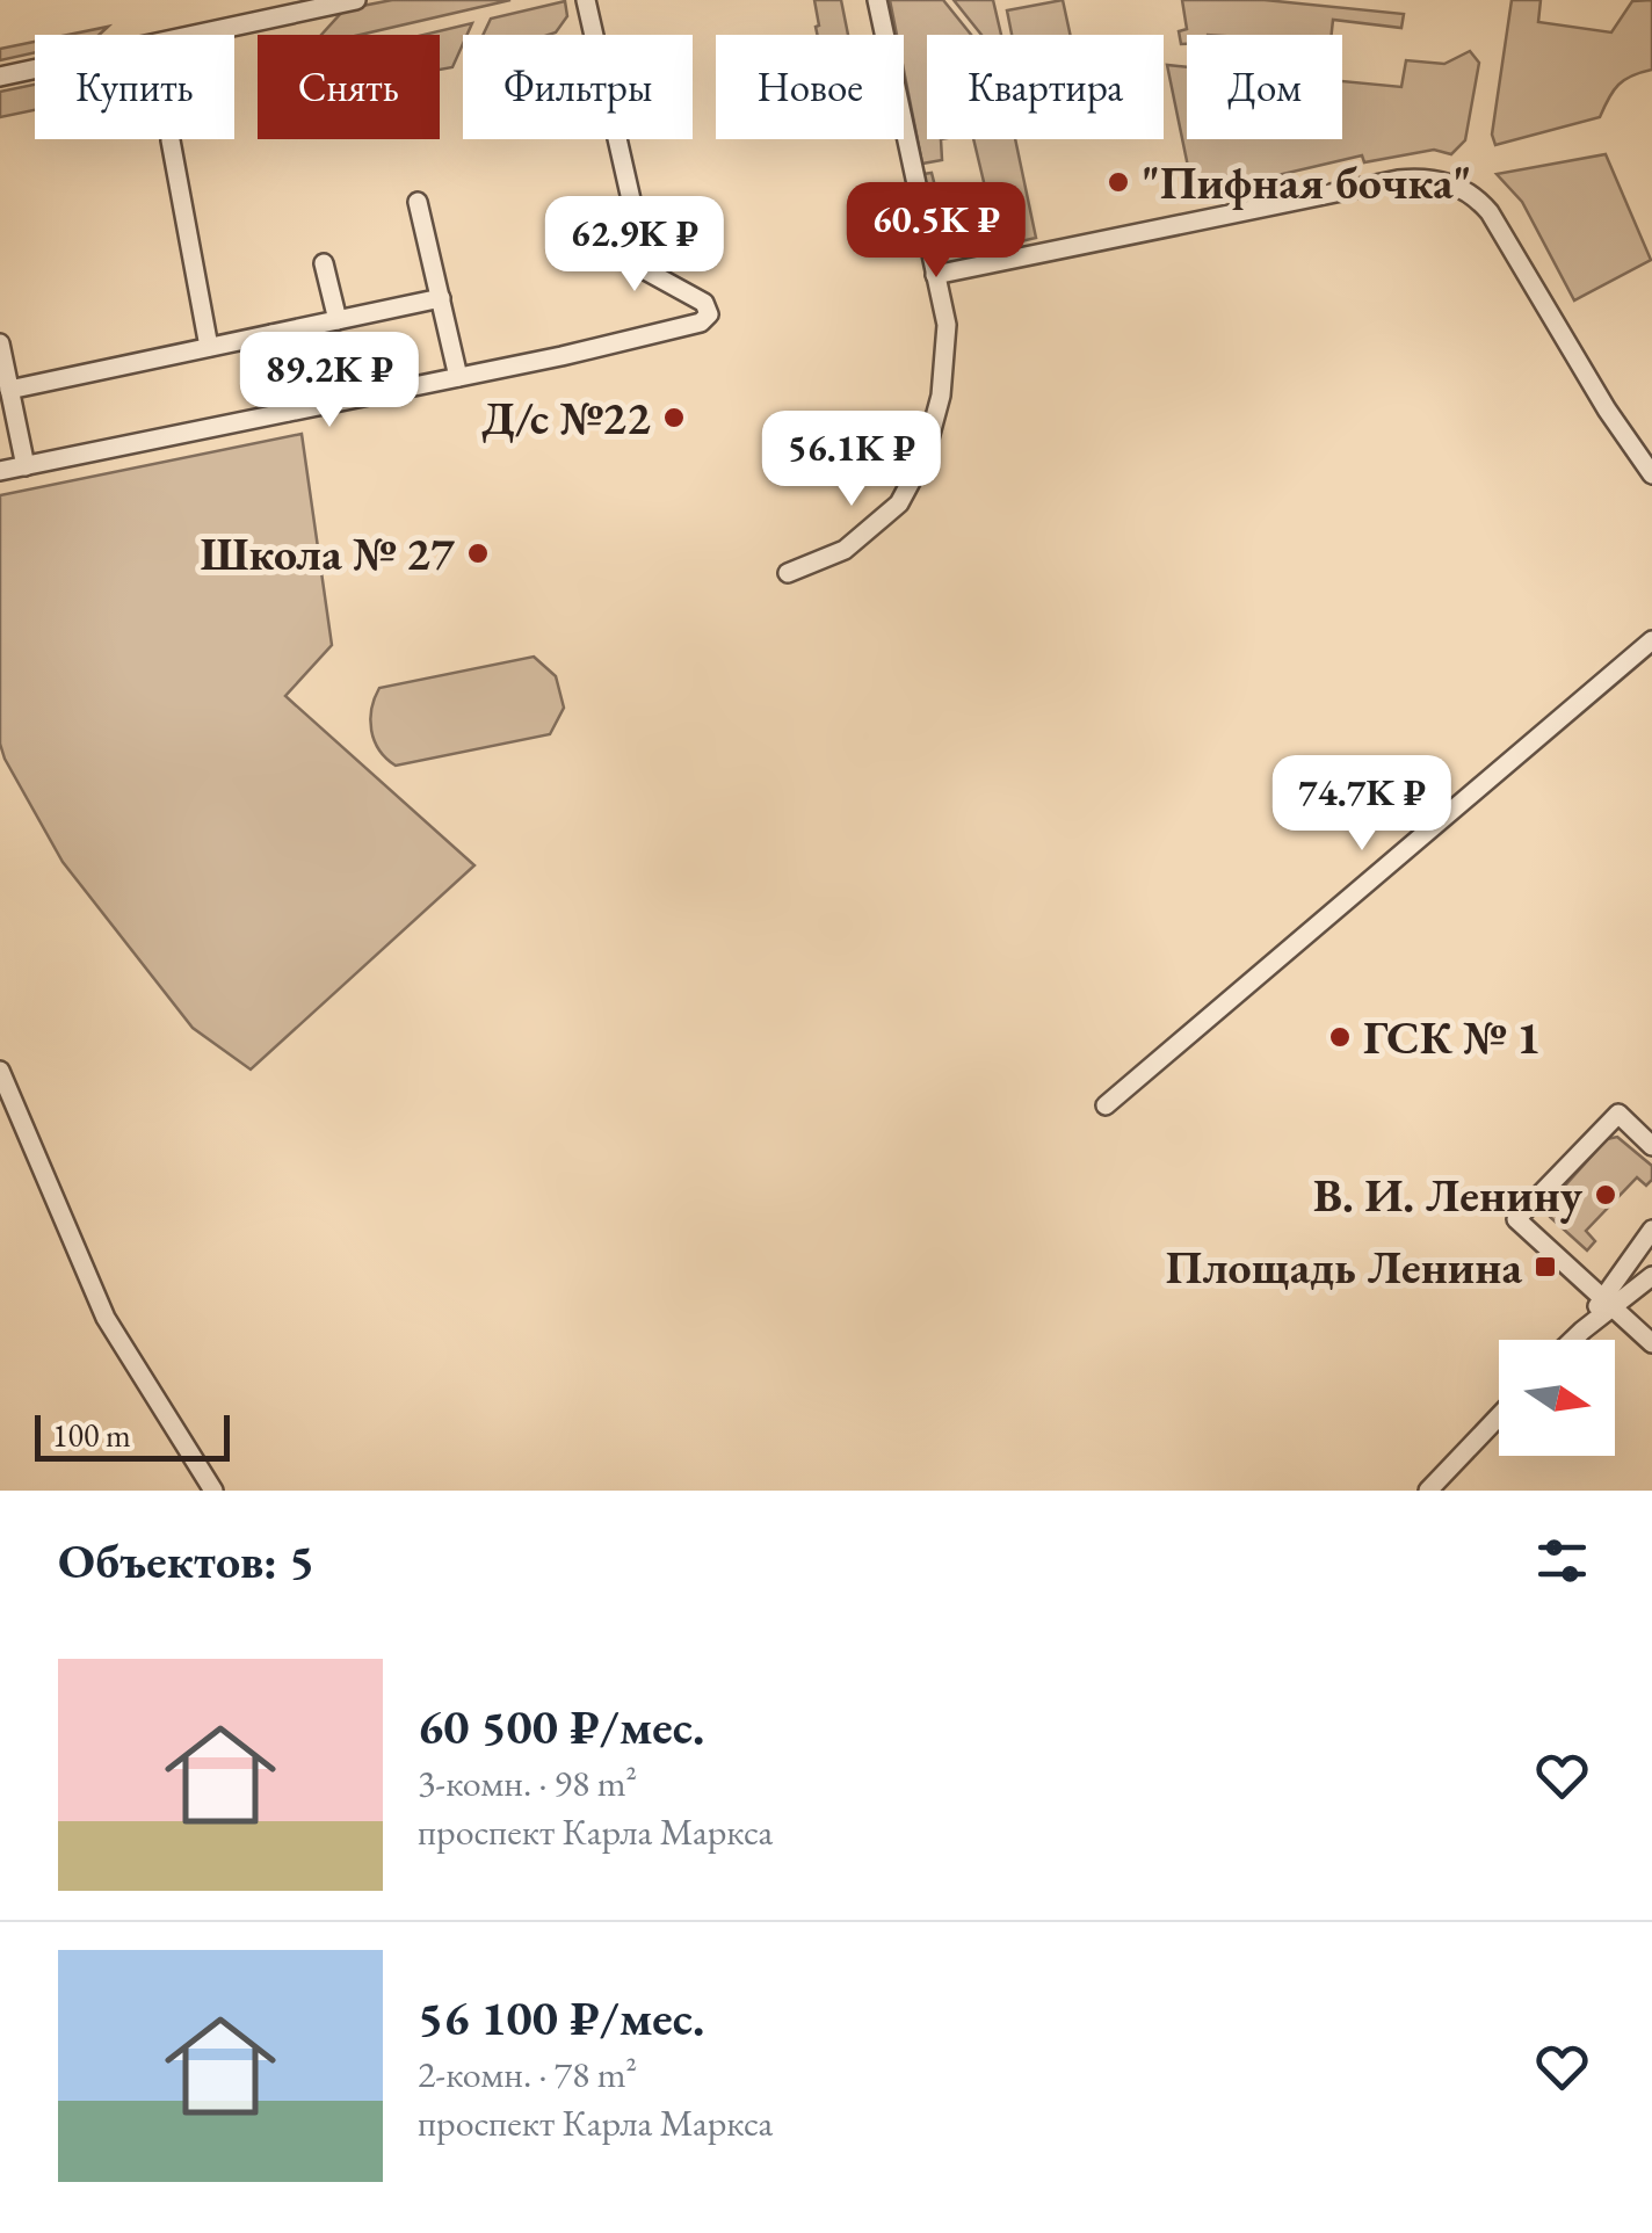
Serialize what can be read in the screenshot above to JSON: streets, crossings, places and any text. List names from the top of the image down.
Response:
{
  "places": {
    "other": [
      "\"Пифная бочка\"",
      "Д/с №22",
      "Школа № 27",
      "ГСК № 1",
      "В. И. Ленину"
    ],
    "transit": ["Площадь Ленина"]
  },
  "scale_bar": "100 m",
  "north": "right",
  "page": {
    "chip": [
      "Купить",
      "Снять",
      "Фильтры",
      "Новое",
      "Квартира",
      "Дом"
    ],
    "price": [
      "60.5K ₽",
      "62.9K ₽",
      "89.2K ₽",
      "56.1K ₽",
      "74.7K ₽"
    ],
    "scale": "100 m",
    "heading": "Объектов: 5",
    "list": [
      {
        "name": "60 500 ₽/мес.",
        "note": "3-комн. · 98 m² · проспект Карла Маркса"
      },
      {
        "name": "56 100 ₽/мес.",
        "note": "2-комн. · 78 m² · проспект Карла Маркса"
      }
    ]
  }
}
